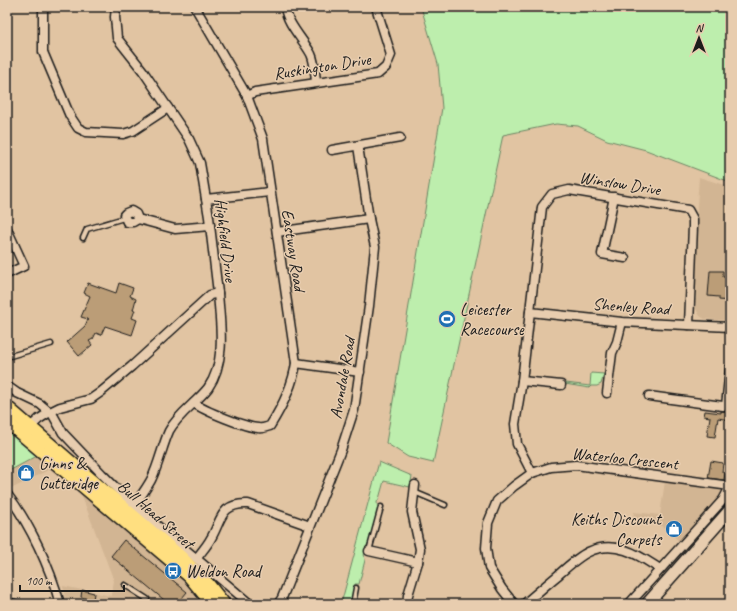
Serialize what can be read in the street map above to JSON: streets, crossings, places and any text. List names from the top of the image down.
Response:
{
  "streets": {
    "main road": ["Bull Head Street"],
    "street": [
      "Ruskington Drive",
      "Winslow Drive",
      "Highfield Drive",
      "Eastway Road",
      "Shenley Road",
      "Avondale Road",
      "Waterloo Crescent"
    ]
  },
  "crossings": [
    ["Ruskington Drive", "Eastway Road"],
    ["Winslow Drive", "Shenley Road"],
    ["Winslow Drive", "Waterloo Crescent"],
    ["Highfield Drive", "Bull Head Street"]
  ],
  "places": {
    "sports": ["Leicester Racecourse"],
    "shop": ["Ginns & Gutteridge", "Keiths Discount Carpets"],
    "bus stop": ["Weldon Road"]
  },
  "scale_bar": "100 m",
  "north": "top"
}
